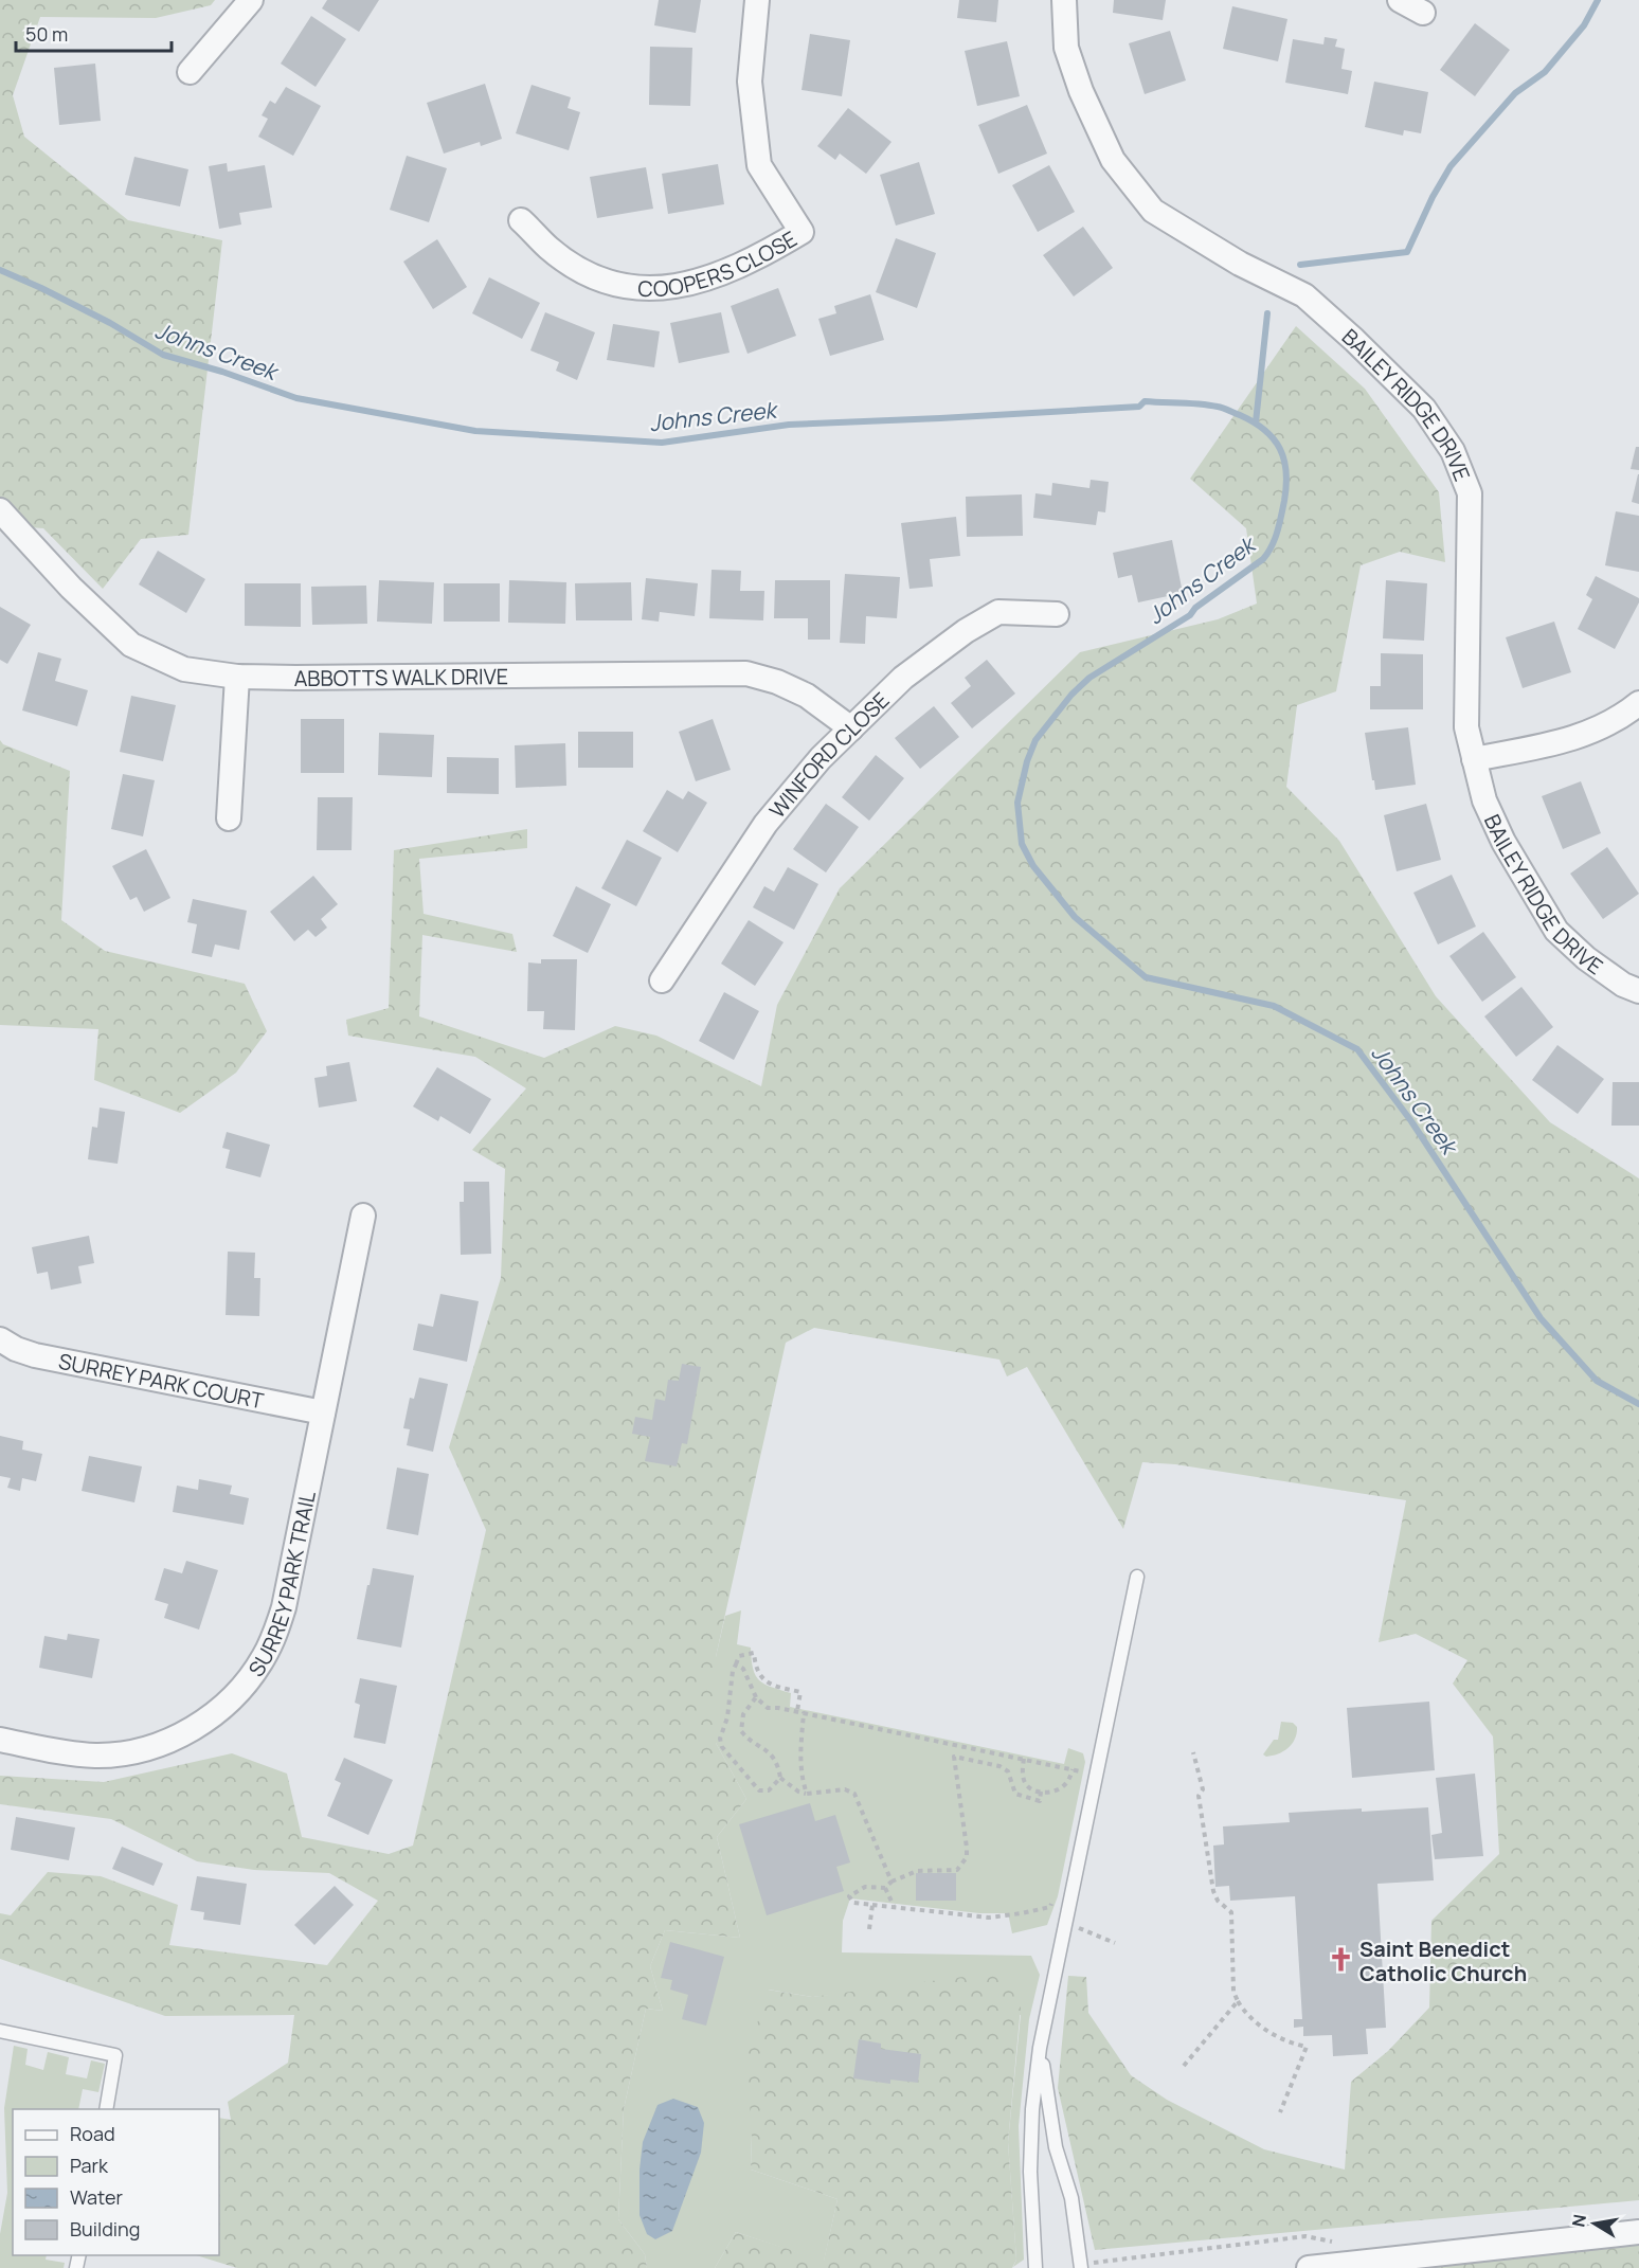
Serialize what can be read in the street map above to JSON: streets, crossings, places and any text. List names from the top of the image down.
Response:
{
  "streets": {
    "street": [
      "COOPERS CLOSE",
      "BAILEY RIDGE DRIVE",
      "ABBOTTS WALK DRIVE",
      "WINFORD CLOSE",
      "SURREY PARK COURT",
      "SURREY PARK TRAIL"
    ]
  },
  "crossings": [
    ["ABBOTTS WALK DRIVE", "WINFORD CLOSE"],
    ["SURREY PARK COURT", "SURREY PARK TRAIL"]
  ],
  "water": ["Johns Creek"],
  "places": {
    "church": ["Saint Benedict Catholic Church"]
  },
  "legend": [
    "Road",
    "Park",
    "Water",
    "Building"
  ],
  "scale_bar": "50 m",
  "north": "left"
}
